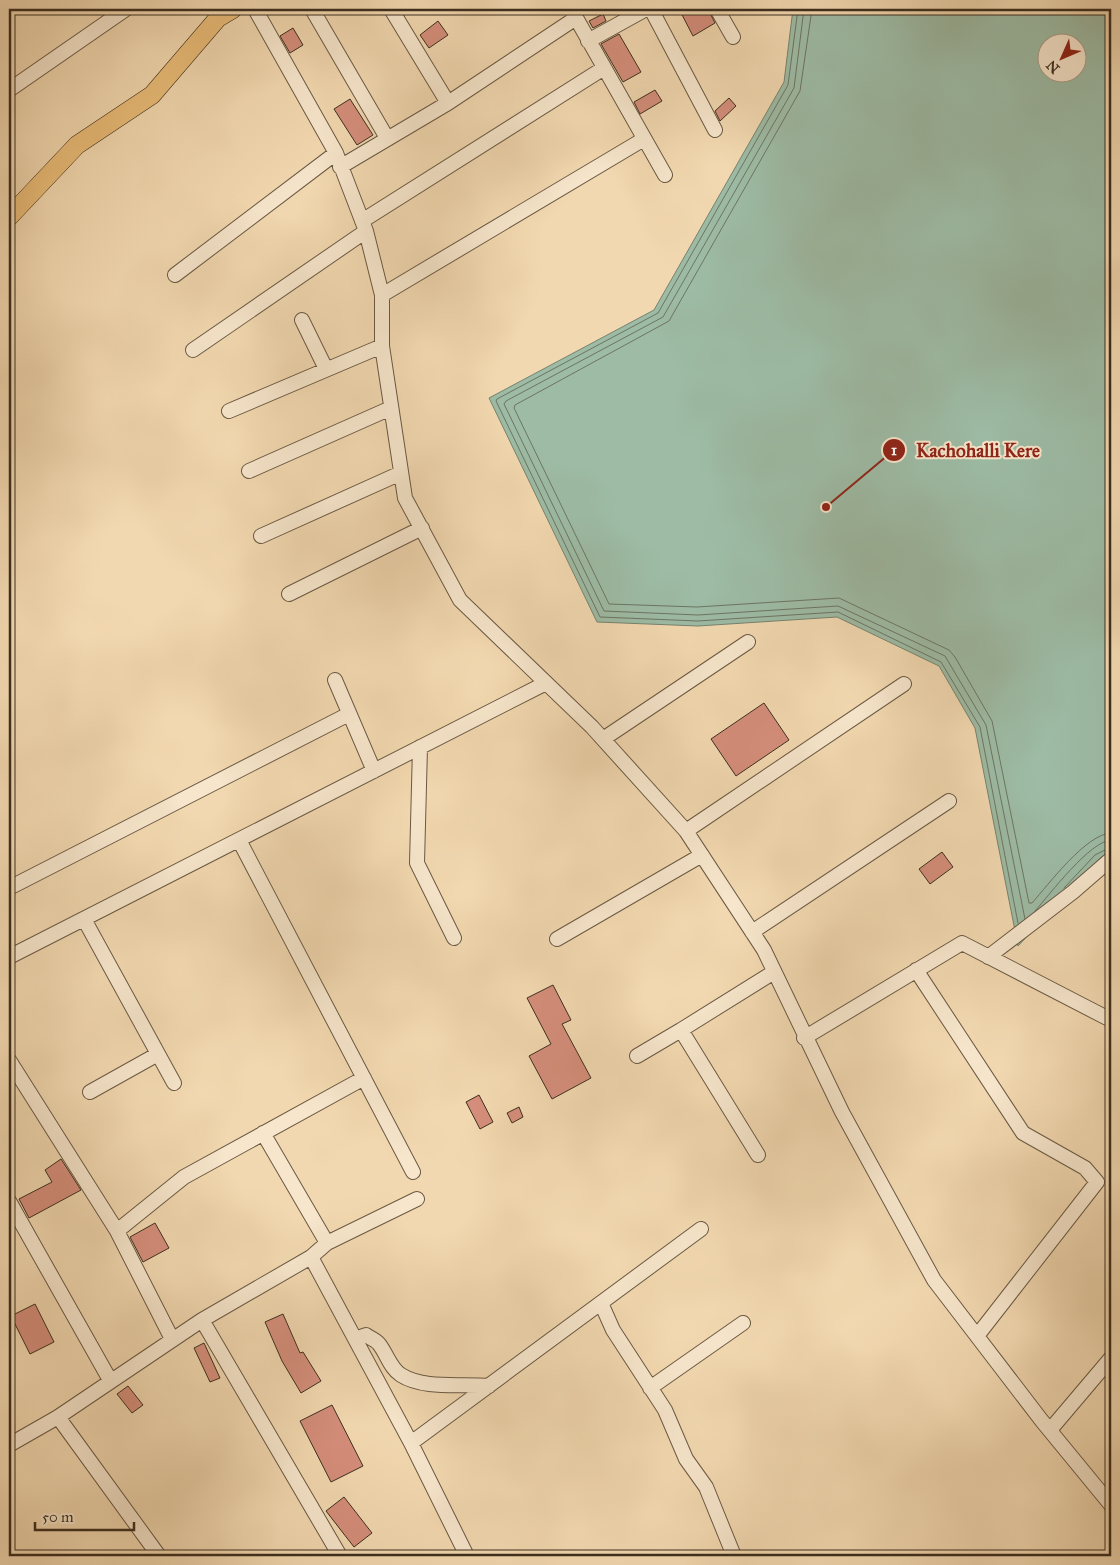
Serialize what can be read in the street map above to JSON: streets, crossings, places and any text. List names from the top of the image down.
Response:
{
  "places": ["Kachohalli Kere"],
  "scale_bar": "50 m",
  "north": "bottom left"
}
